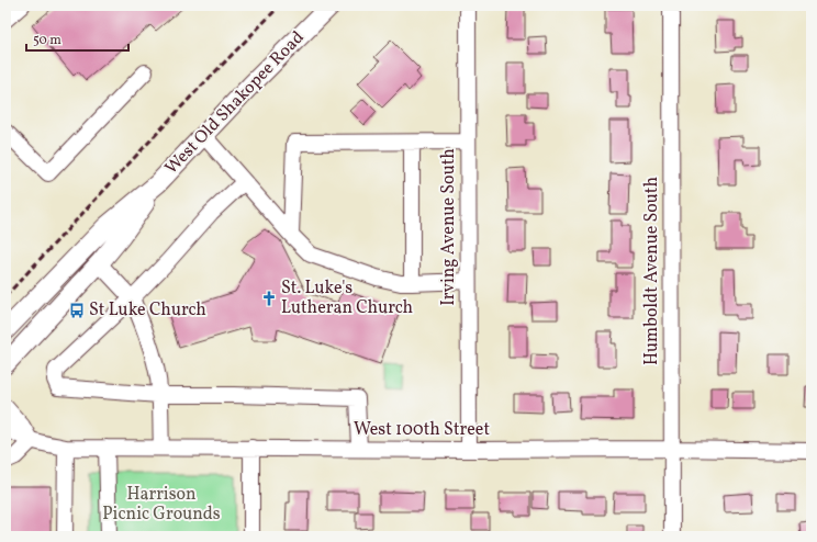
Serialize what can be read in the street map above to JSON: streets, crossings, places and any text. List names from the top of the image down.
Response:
{
  "streets": {
    "main road": ["West Old Shakopee Road"],
    "street": ["Irving Avenue South", "Humboldt Avenue South", "West 100th Street"]
  },
  "crossings": [
    ["Irving Avenue South", "West 100th Street"],
    ["Humboldt Avenue South", "West 100th Street"]
  ],
  "parks": ["Harrison Picnic Grounds"],
  "places": {
    "church": ["St. Luke's Lutheran Church"],
    "bus stop": ["St Luke Church"]
  },
  "scale_bar": "50 m"
}
